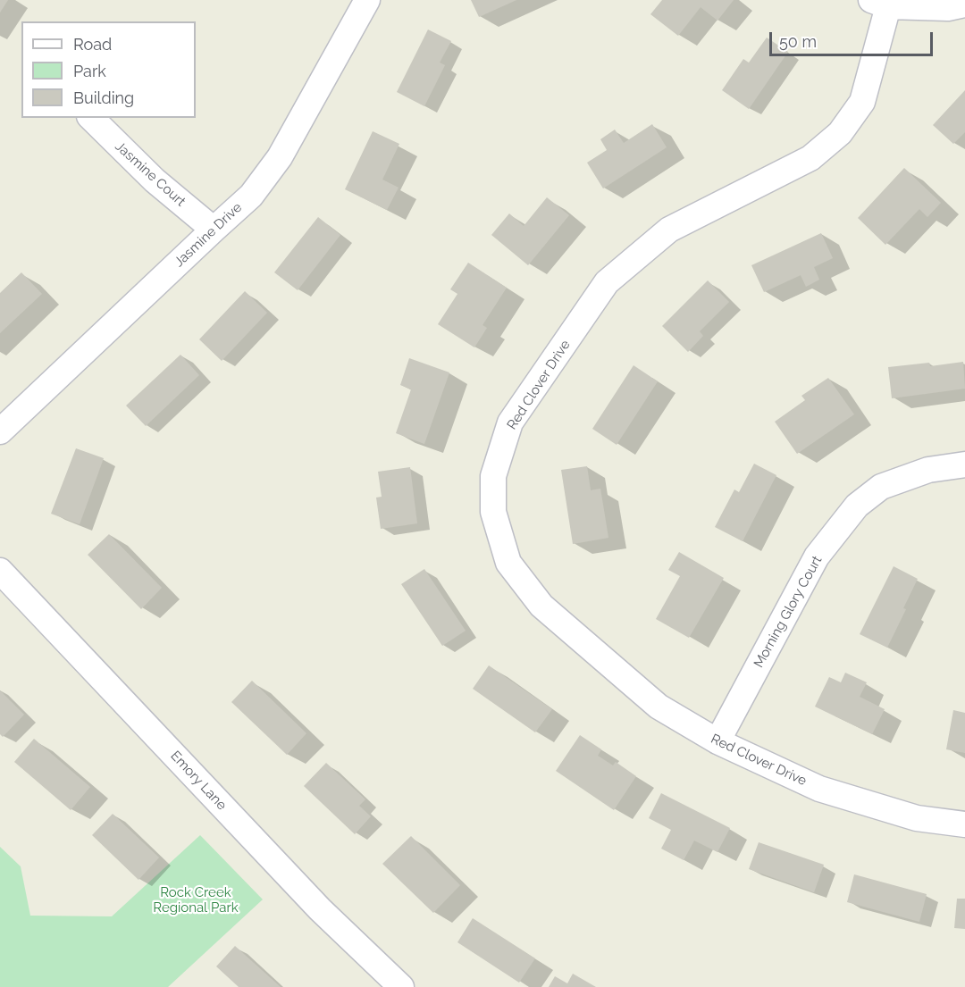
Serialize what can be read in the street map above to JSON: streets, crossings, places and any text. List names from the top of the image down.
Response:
{
  "streets": {
    "street": [
      "Jasmine Court",
      "Jasmine Drive",
      "Red Clover Drive",
      "Morning Glory Court",
      "Emory Lane"
    ]
  },
  "crossings": [
    ["Jasmine Court", "Jasmine Drive"],
    ["Red Clover Drive", "Morning Glory Court"]
  ],
  "parks": ["Rock Creek Regional Park"],
  "legend": ["Road", "Park", "Building"],
  "scale_bar": "50 m"
}
